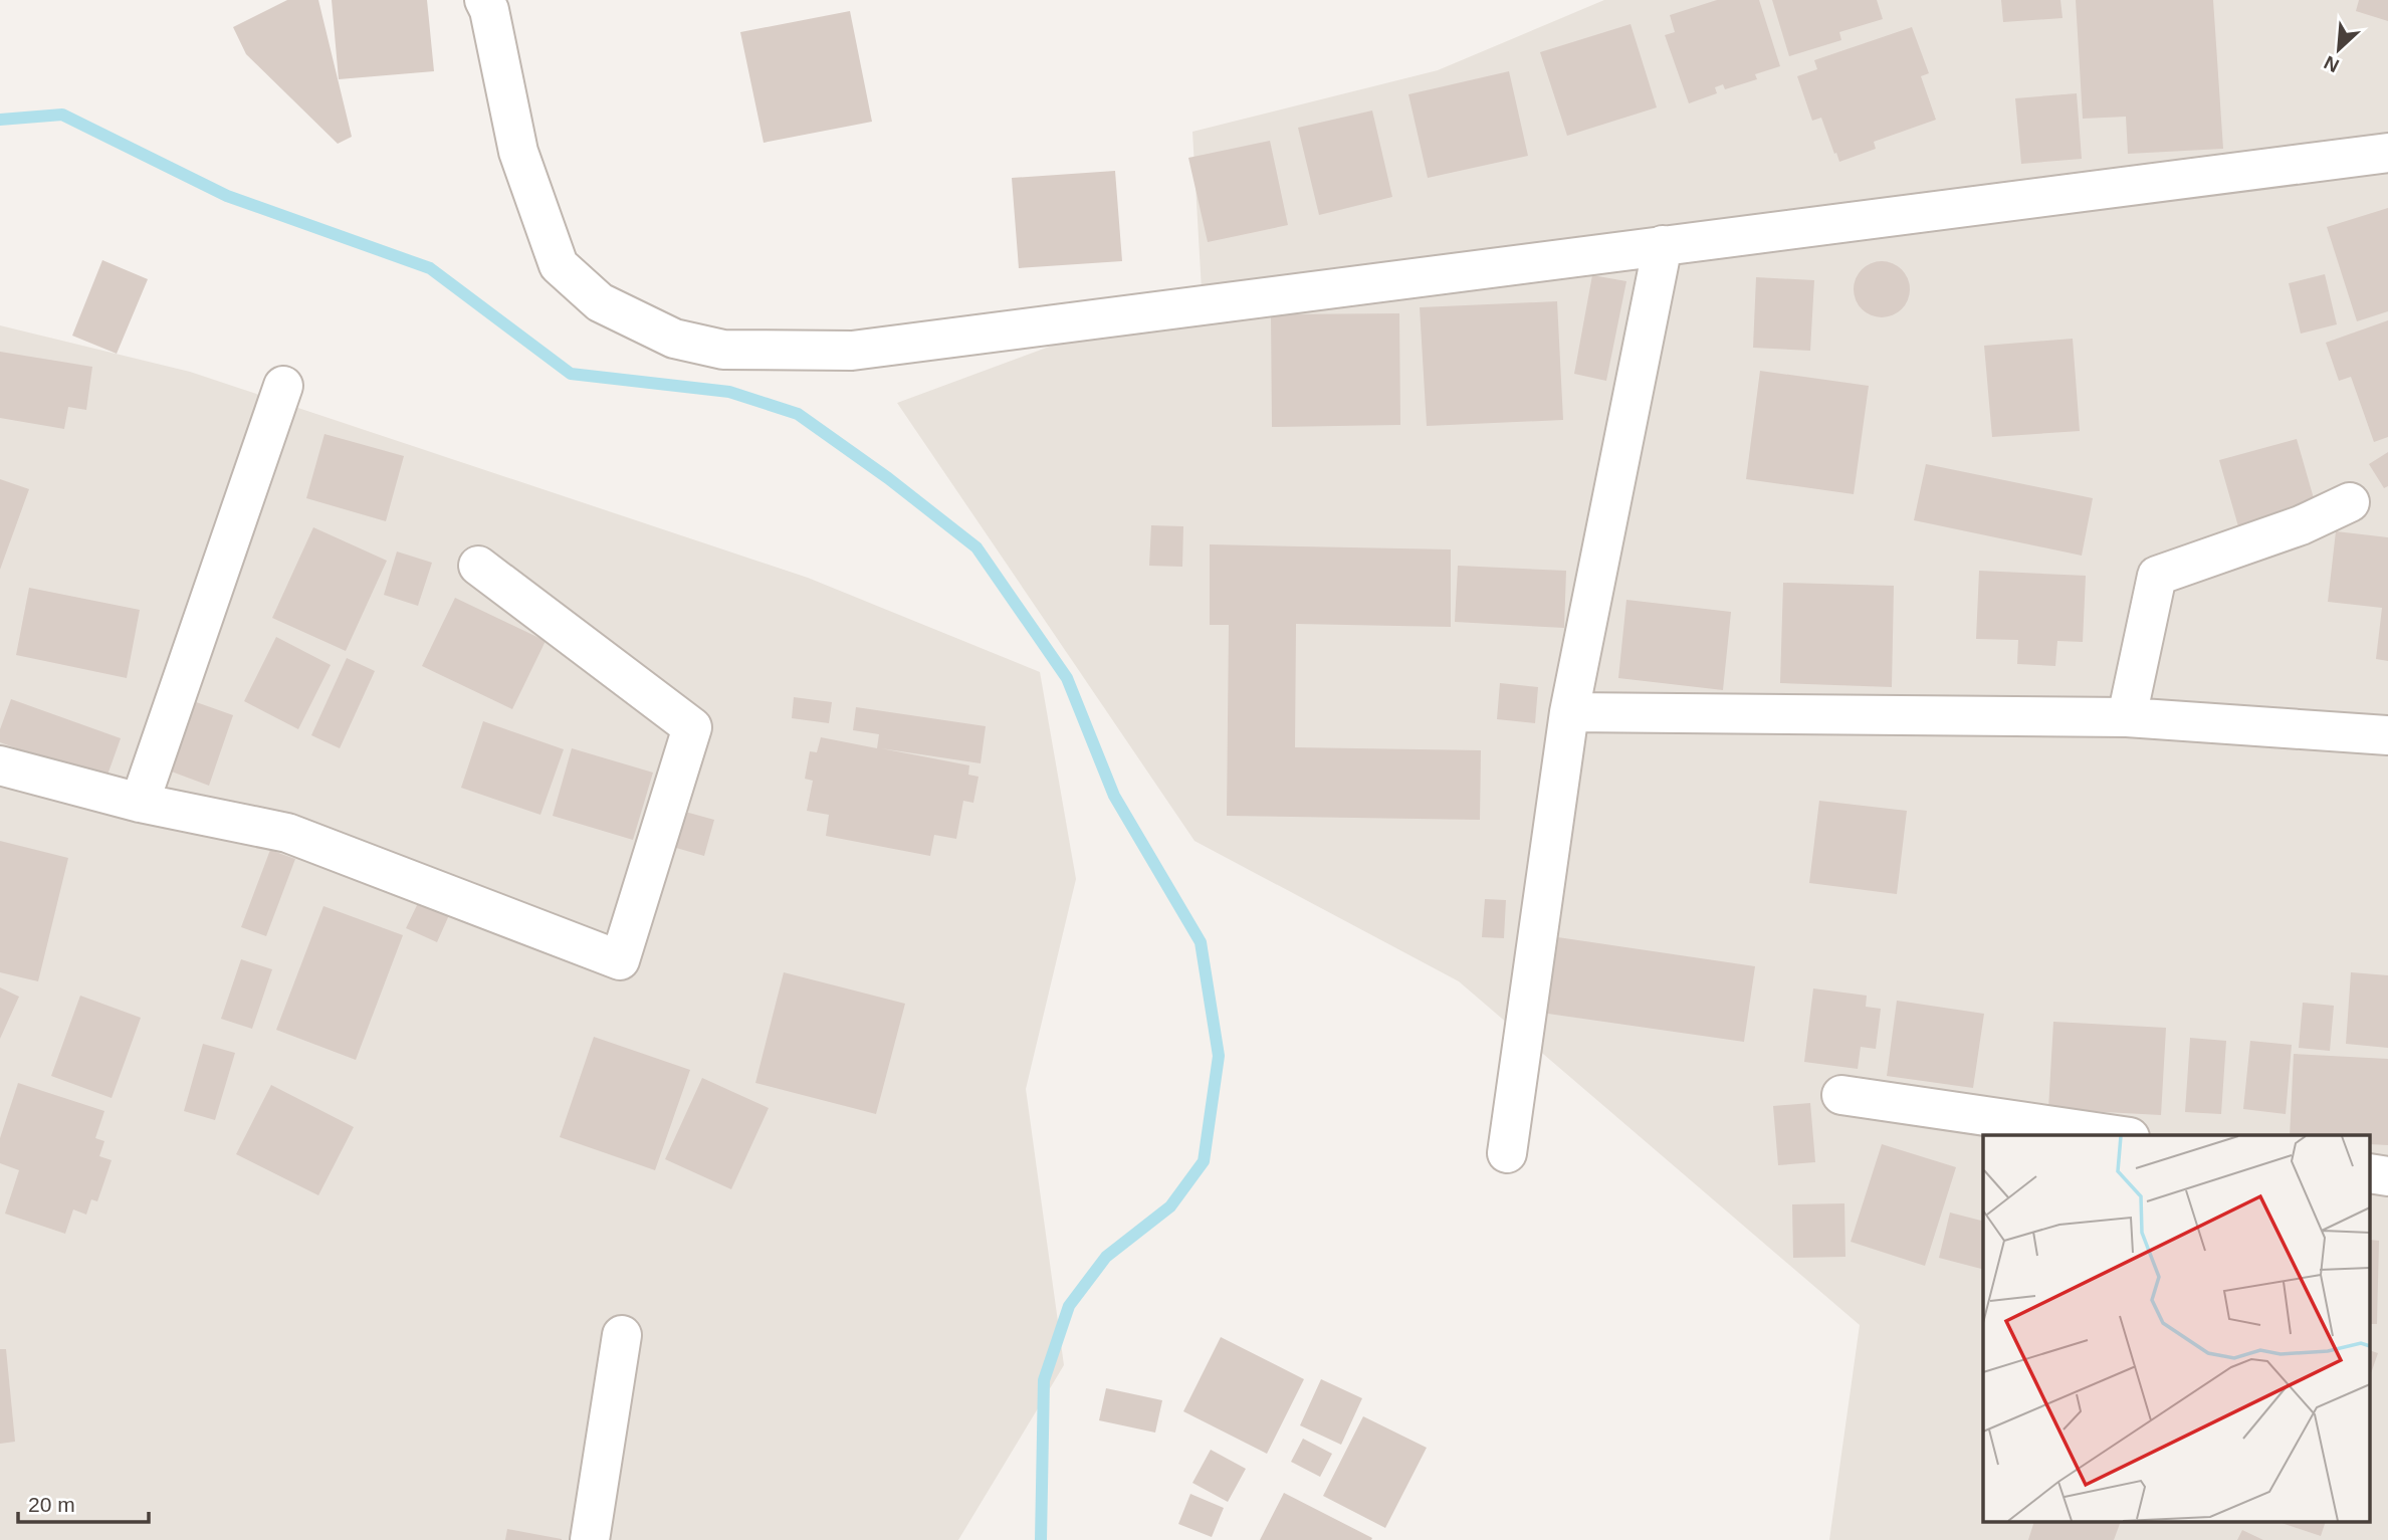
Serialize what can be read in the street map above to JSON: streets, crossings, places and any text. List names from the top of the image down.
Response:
{
  "scale_bar": "20 m",
  "north": "bottom left"
}
